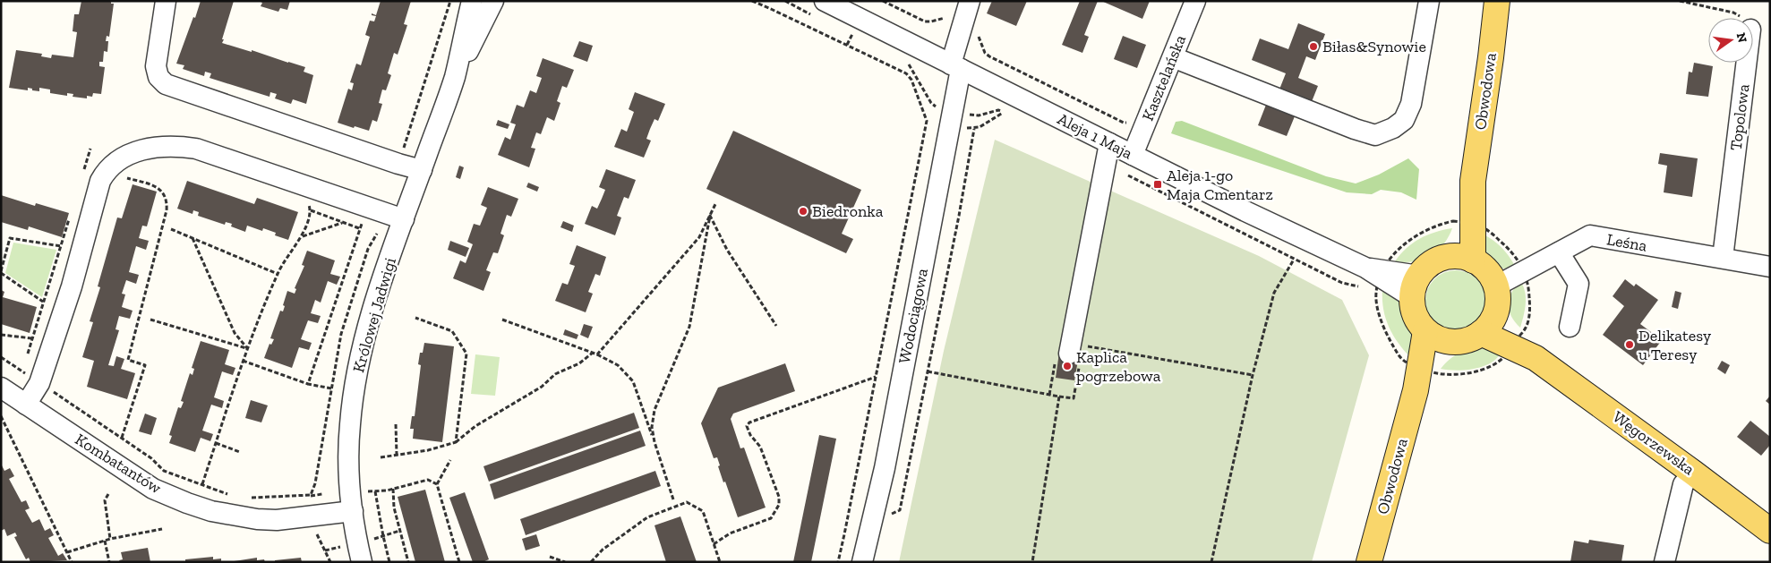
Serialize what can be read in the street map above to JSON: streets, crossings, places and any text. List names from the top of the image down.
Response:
{
  "streets": {
    "main road": ["Obwodowa", "Węgorzewska"],
    "street": [
      "Kasztelańska",
      "Topolowa",
      "Aleja 1 Maja",
      "Leśna",
      "Królowej Jadwigi",
      "Wodociągowa",
      "Kombatantów"
    ]
  },
  "crossings": [
    ["Kasztelańska", "Aleja 1 Maja"],
    ["Obwodowa", "Aleja 1 Maja"],
    ["Obwodowa", "Leśna"],
    ["Obwodowa", "Węgorzewska"],
    ["Topolowa", "Leśna"],
    ["Aleja 1 Maja", "Leśna"],
    ["Aleja 1 Maja", "Wodociągowa"],
    ["Aleja 1 Maja", "Węgorzewska"],
    ["Leśna", "Węgorzewska"],
    ["Królowej Jadwigi", "Kombatantów"]
  ],
  "places": {
    "other": [
      "Biłas&Synowie",
      "Biedronka",
      "Delikatesy u Teresy",
      "Kaplica pogrzebowa"
    ],
    "transit": ["Aleja 1-go Maja Cmentarz"]
  },
  "north": "right"
}
